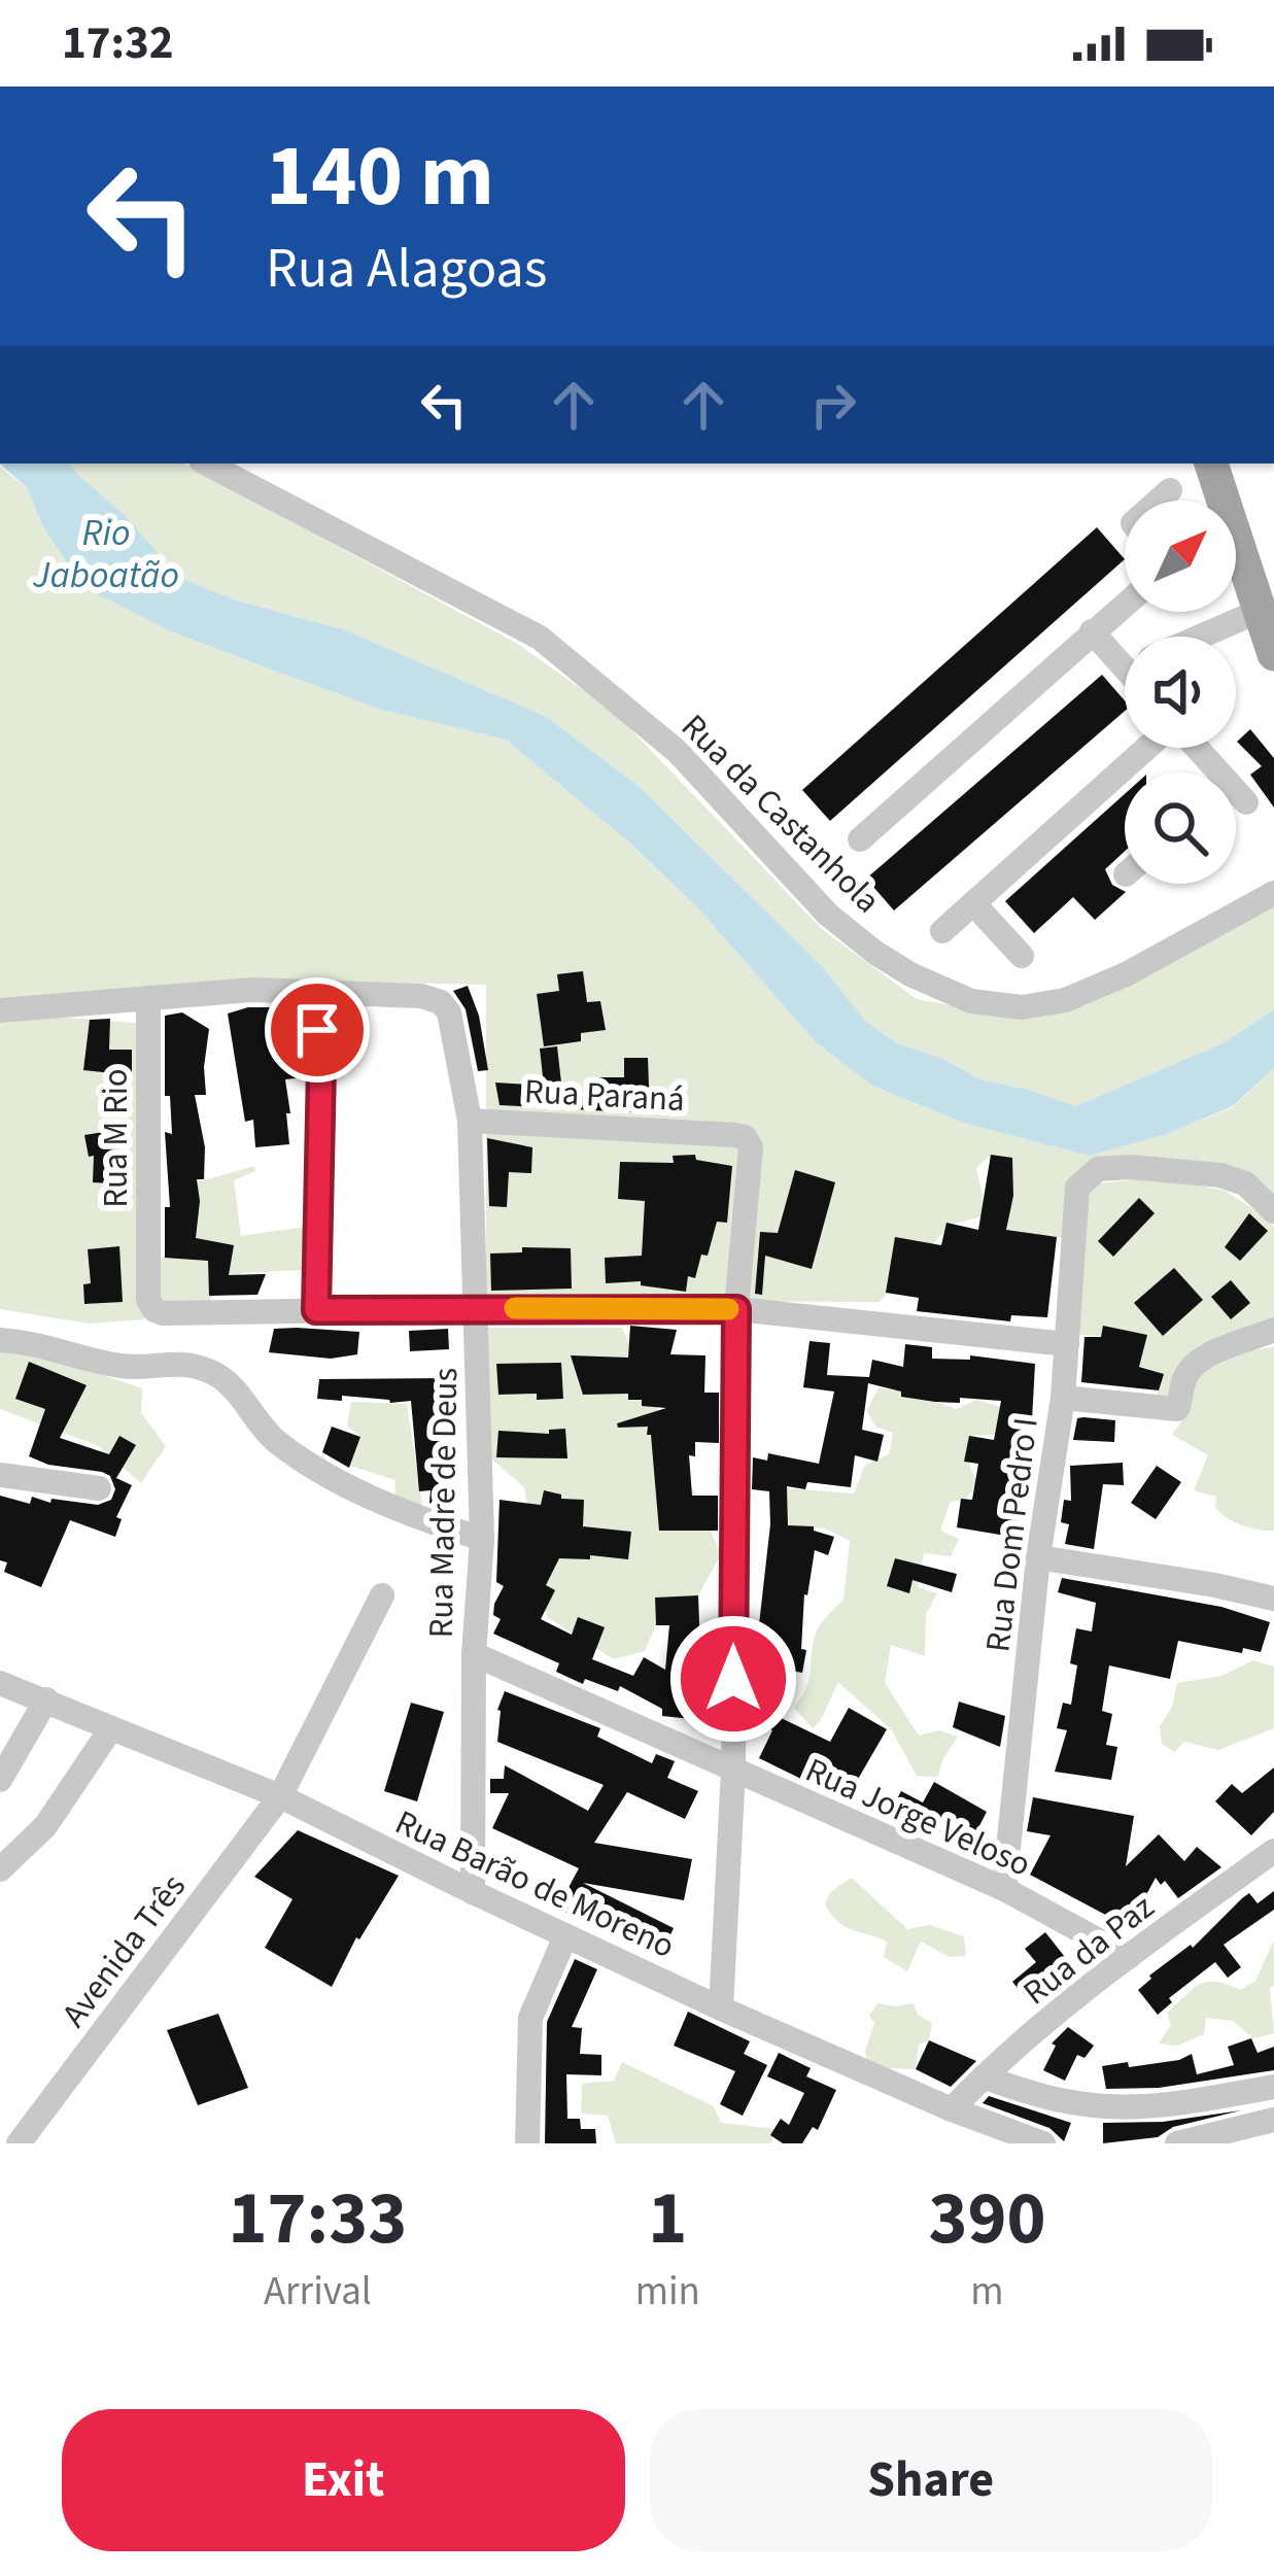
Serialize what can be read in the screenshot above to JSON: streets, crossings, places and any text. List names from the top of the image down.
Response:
{
  "streets": {
    "street": [
      "Rua da Castanhola",
      "Rua Paraná",
      "Rua M Rio",
      "Rua Madre de Deus",
      "Rua Dom Pedro I",
      "Rua Jorge Veloso",
      "Rua Barão de Moreno",
      "Rua da Paz",
      "Avenida Três"
    ]
  },
  "crossings": [
    ["Rua Paraná", "Rua Madre de Deus"],
    ["Rua Madre de Deus", "Rua Jorge Veloso"],
    ["Rua Madre de Deus", "Rua Barão de Moreno"],
    ["Rua Dom Pedro I", "Rua Jorge Veloso"],
    ["Rua Jorge Veloso", "Rua da Paz"],
    ["Rua Barão de Moreno", "Rua da Paz"],
    ["Rua Barão de Moreno", "Avenida Três"]
  ],
  "water": ["Rio Jaboatão"],
  "north": "top right",
  "page": {
    "status": "17:32",
    "turn": ["140 m", "Rua Alagoas"],
    "eta": [
      "17:33",
      "Arrival",
      "1",
      "min",
      "390",
      "m"
    ],
    "buttons": ["Exit", "Share"]
  }
}
